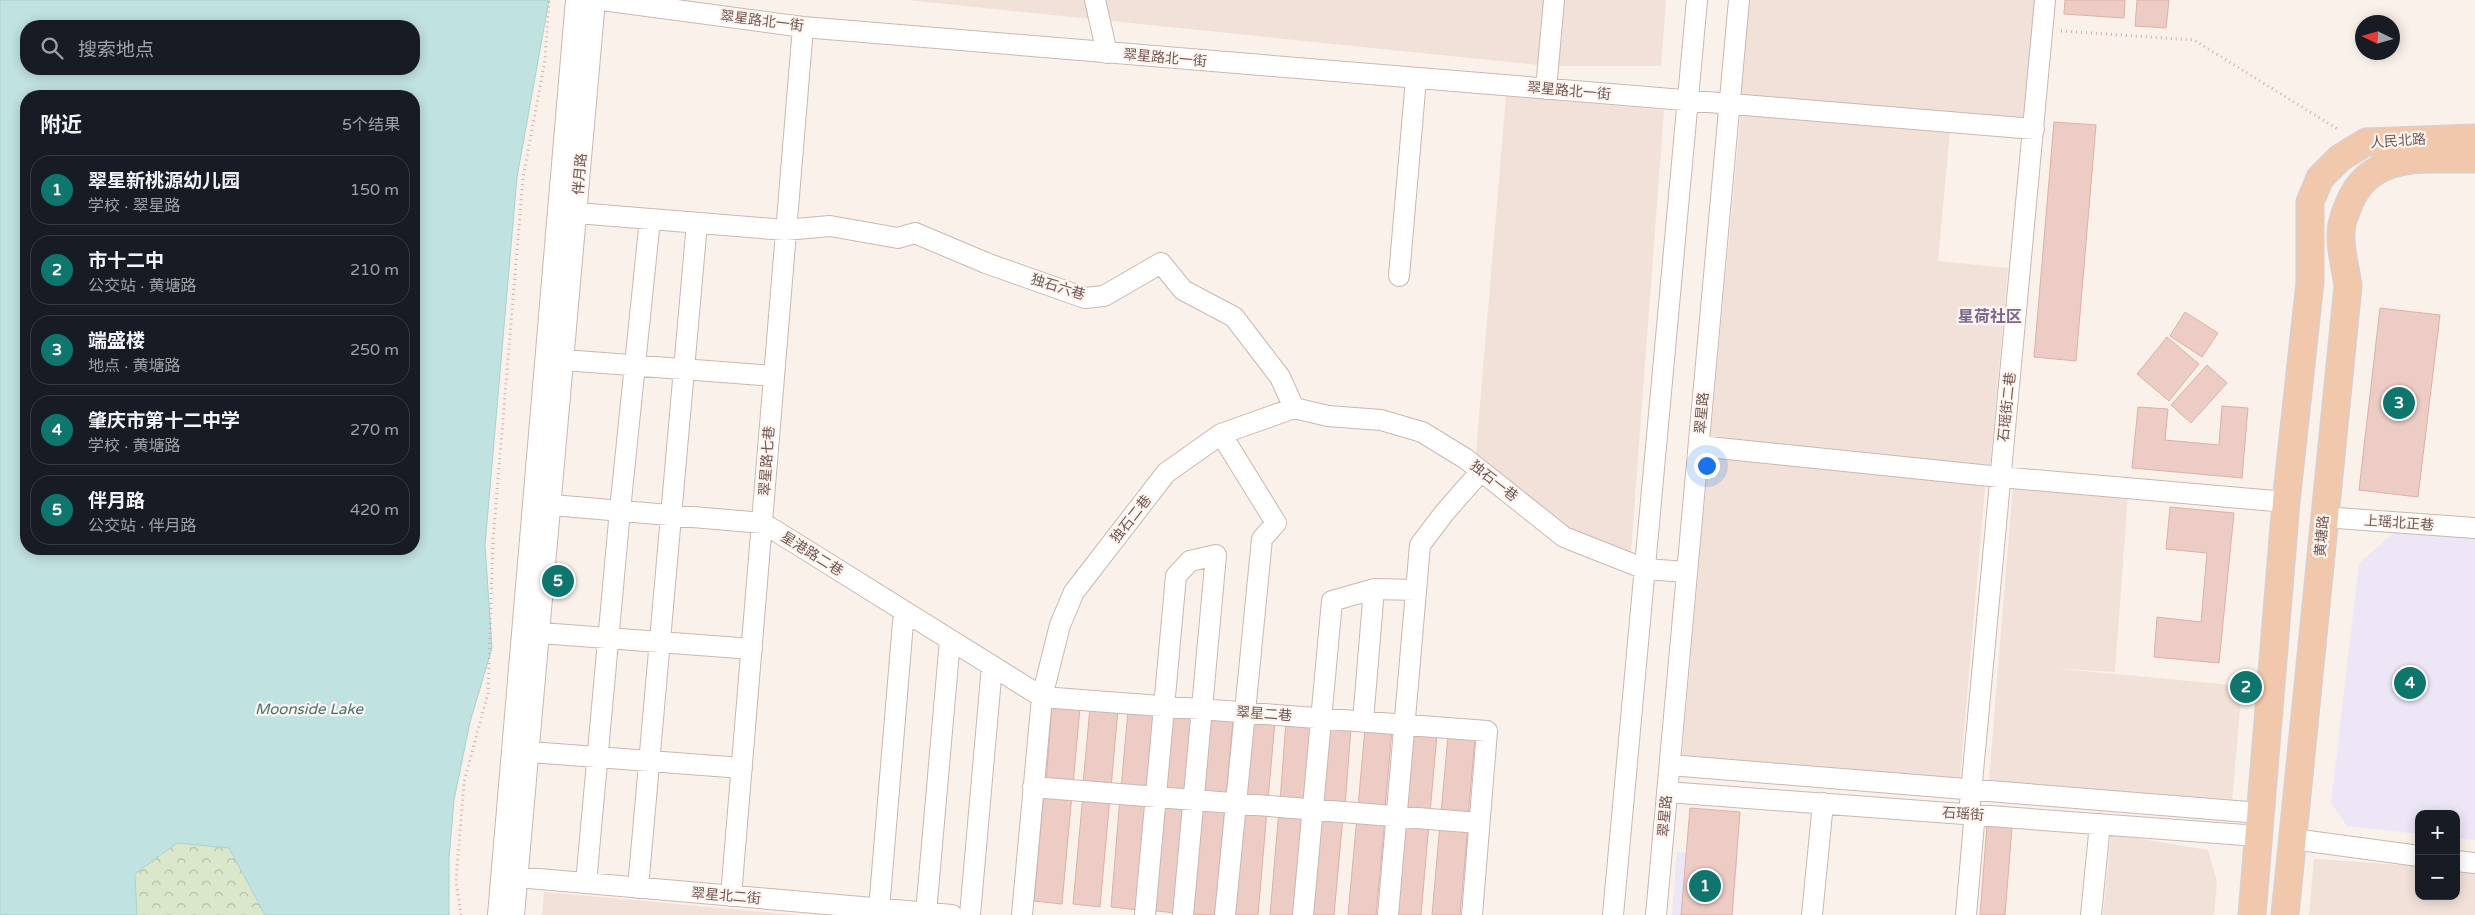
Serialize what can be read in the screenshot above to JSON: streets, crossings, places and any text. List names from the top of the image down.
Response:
{
  "streets": {
    "main road": ["人民北路", "黄塘路"],
    "street": [
      "翠星路北一街",
      "伴月路",
      "独石六巷",
      "石瑶街二巷",
      "翠星路",
      "翠星路七巷",
      "独石一巷",
      "独石二巷",
      "上瑶北正巷",
      "星港路二巷",
      "翠星二巷",
      "石瑶街",
      "翠星北二街"
    ]
  },
  "crossings": [
    ["翠星路北一街", "石瑶街二巷"],
    ["翠星路北一街", "翠星路"],
    ["翠星路北一街", "翠星路七巷"],
    ["人民北路", "黄塘路"],
    ["伴月路", "星港路二巷"],
    ["伴月路", "翠星北二街"],
    ["独石六巷", "翠星路七巷"],
    ["独石六巷", "独石一巷"],
    ["独石六巷", "独石二巷"],
    ["石瑶街二巷", "石瑶街"],
    ["翠星路", "独石一巷"],
    ["翠星路", "石瑶街"],
    ["翠星路七巷", "星港路二巷"],
    ["翠星路七巷", "翠星北二街"],
    ["独石一巷", "独石二巷"],
    ["独石二巷", "星港路二巷"],
    ["独石二巷", "翠星二巷"],
    ["上瑶北正巷", "黄塘路"],
    ["星港路二巷", "翠星二巷"]
  ],
  "districts": ["星荷社区"],
  "water": ["Moonside Lake"],
  "north": "left",
  "page": {
    "search": "搜索地点",
    "heading": ["附近", "5个结果"],
    "list": [
      {
        "mark": "1",
        "name": "翠星新桃源幼儿园",
        "note": "学校 · 翠星路",
        "value": "150 m"
      },
      {
        "mark": "2",
        "name": "市十二中",
        "note": "公交站 · 黄塘路",
        "value": "210 m"
      },
      {
        "mark": "3",
        "name": "端盛楼",
        "note": "地点 · 黄塘路",
        "value": "250 m"
      },
      {
        "mark": "4",
        "name": "肇庆市第十二中学",
        "note": "学校 · 黄塘路",
        "value": "270 m"
      },
      {
        "mark": "5",
        "name": "伴月路",
        "note": "公交站 · 伴月路",
        "value": "420 m"
      }
    ],
    "pins": [
      "3",
      "5",
      "4",
      "2",
      "1"
    ],
    "map_buttons": ["+", "−"]
  }
}
